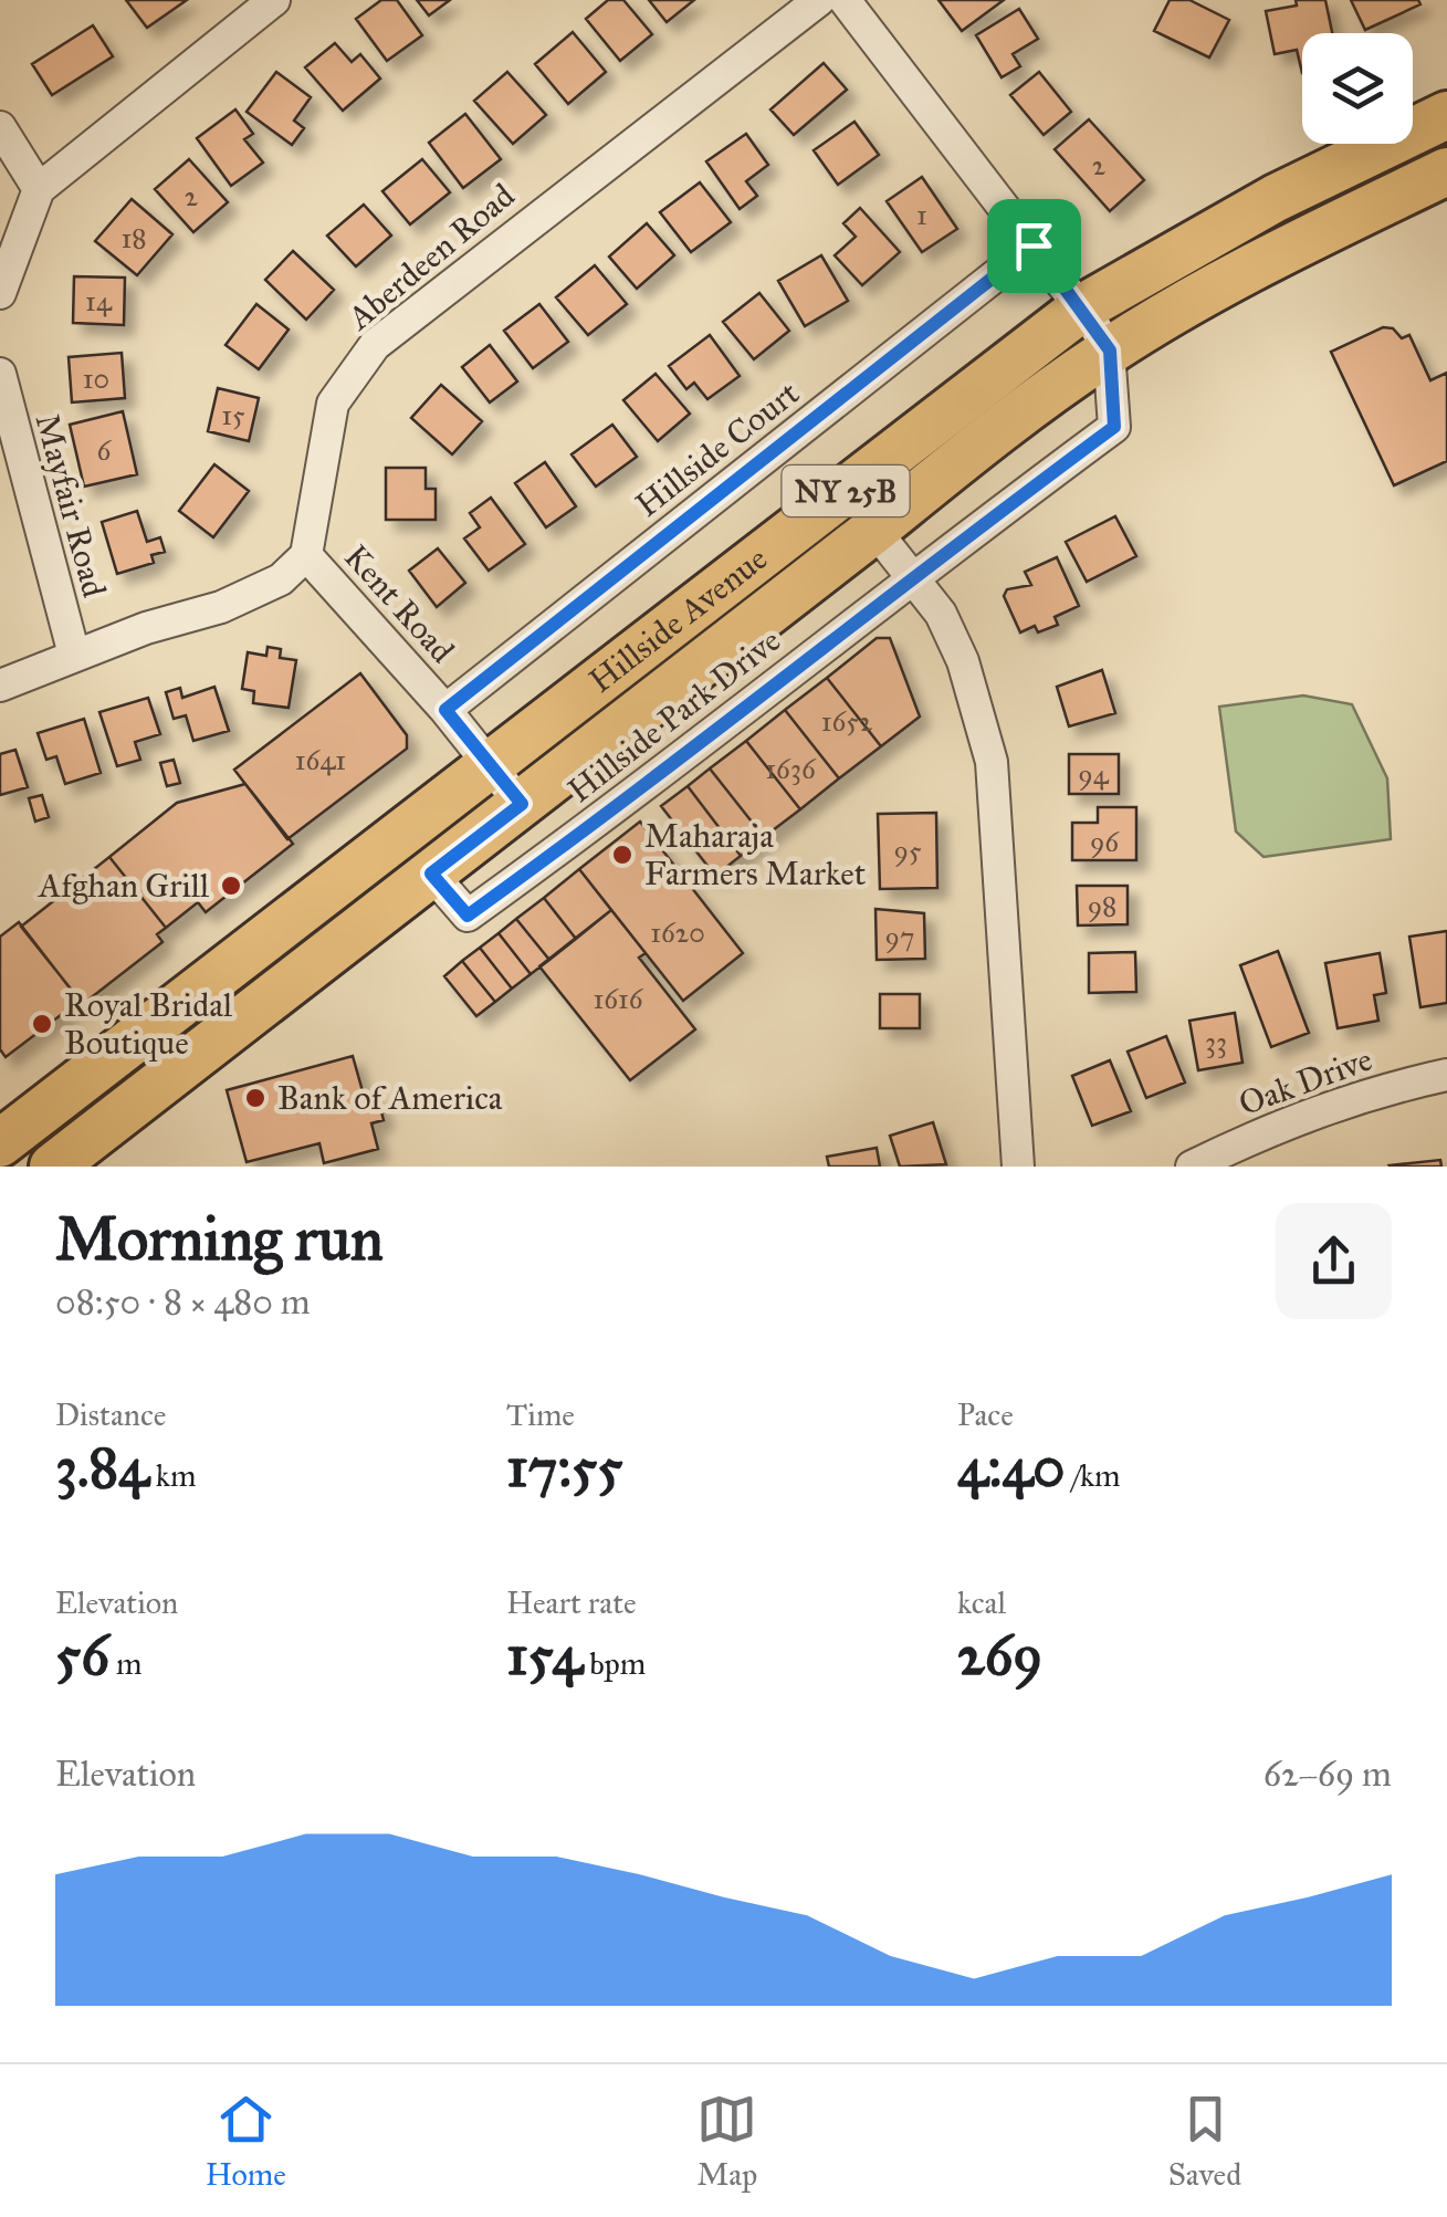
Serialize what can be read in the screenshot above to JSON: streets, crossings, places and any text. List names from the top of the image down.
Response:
{
  "streets": {
    "main road": ["NY 25B", "Hillside Avenue"],
    "street": [
      "Aberdeen Road",
      "Hillside Court",
      "Mayfair Road",
      "Kent Road",
      "Hillside Park Drive",
      "Oak Drive"
    ]
  },
  "crossings": [
    ["Aberdeen Road", "Kent Road"],
    ["Hillside Court", "Kent Road"],
    ["Kent Road", "Hillside Avenue"],
    ["Hillside Avenue", "Hillside Park Drive"]
  ],
  "places": [
    "Maharaja Farmers Market",
    "Afghan Grill",
    "Royal Bridal Boutique",
    "Bank of America"
  ],
  "house_numbers": [
    "2",
    "2",
    "1",
    "18",
    "14",
    "10",
    "15",
    "6",
    "1652",
    "1641",
    "1636",
    "94",
    "96",
    "95",
    "98",
    "1620",
    "97",
    "1616",
    "33"
  ],
  "page": {
    "heading": ["Morning run", "08:50 · 8 × 480 m"],
    "stats": [
      ["Distance", "3.84 km"],
      ["Time", "17:55"],
      ["Pace", "4:40 /km"],
      ["Elevation", "56 m"],
      ["Heart rate", "154 bpm"],
      ["kcal", "269"]
    ],
    "chart": ["Elevation", "62–69 m"],
    "tabs": ["Home", "Map", "Saved"]
  }
}
